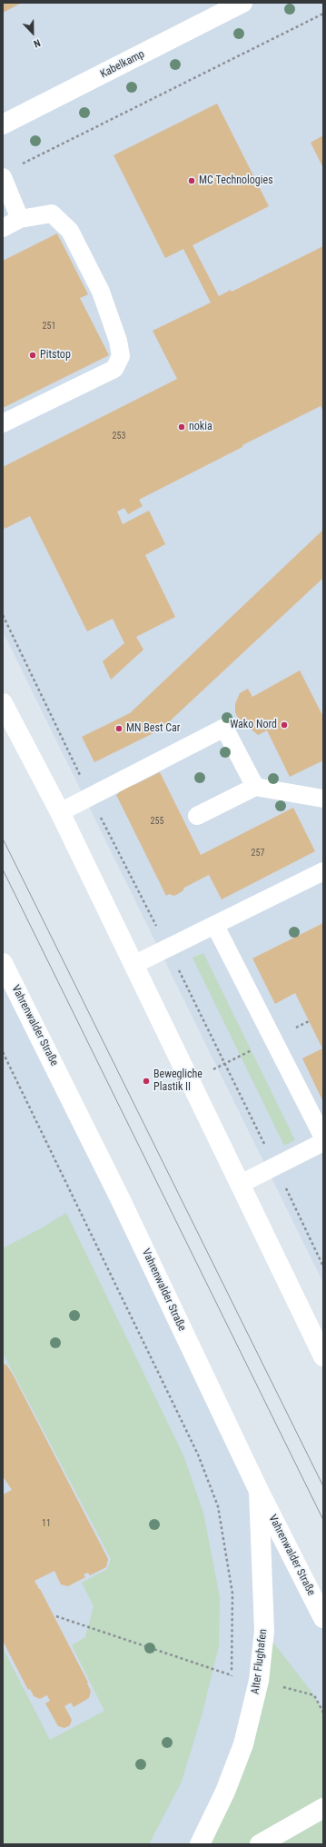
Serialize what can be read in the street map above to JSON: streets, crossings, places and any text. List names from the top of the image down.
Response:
{
  "streets": {
    "main road": ["Kabelkamp", "Vahrenwalder Straße", "Alter Flughafen"]
  },
  "crossings": [
    ["Vahrenwalder Straße", "Alter Flughafen"]
  ],
  "places": [
    "MC Technologies",
    "Pitstop",
    "nokia",
    "Wako Nord",
    "MN Best Car",
    "Bewegliche Plastik II"
  ],
  "house_numbers": [
    "251",
    "253",
    "255",
    "257",
    "11"
  ],
  "north": "bottom"
}
